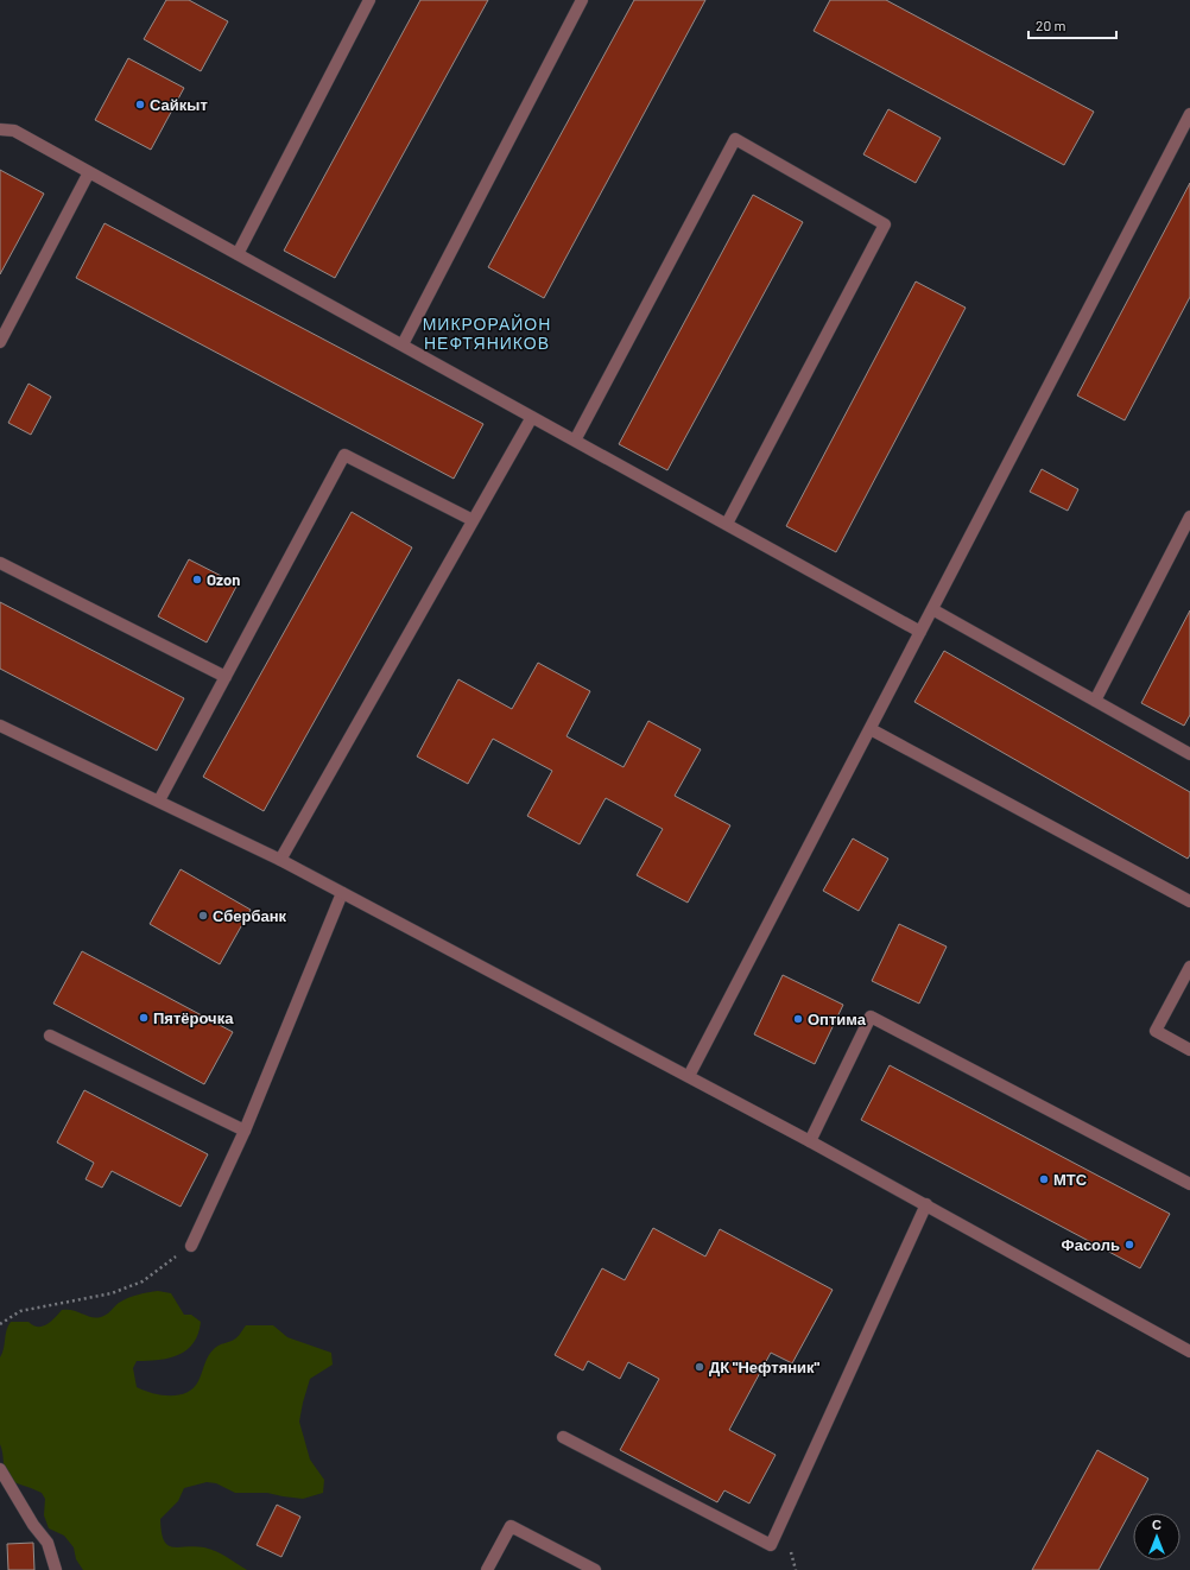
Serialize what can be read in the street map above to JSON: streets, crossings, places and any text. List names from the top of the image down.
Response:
{
  "districts": ["МИКРОРАЙОН НЕФТЯНИКОВ"],
  "places": [
    "Сайкыт",
    "Ozon",
    "Сбербанк",
    "Пятёрочка",
    "Оптима",
    "МТС",
    "Фасоль",
    "ДК \"Нефтяник\""
  ],
  "scale_bar": "20 m",
  "north": "top"
}
